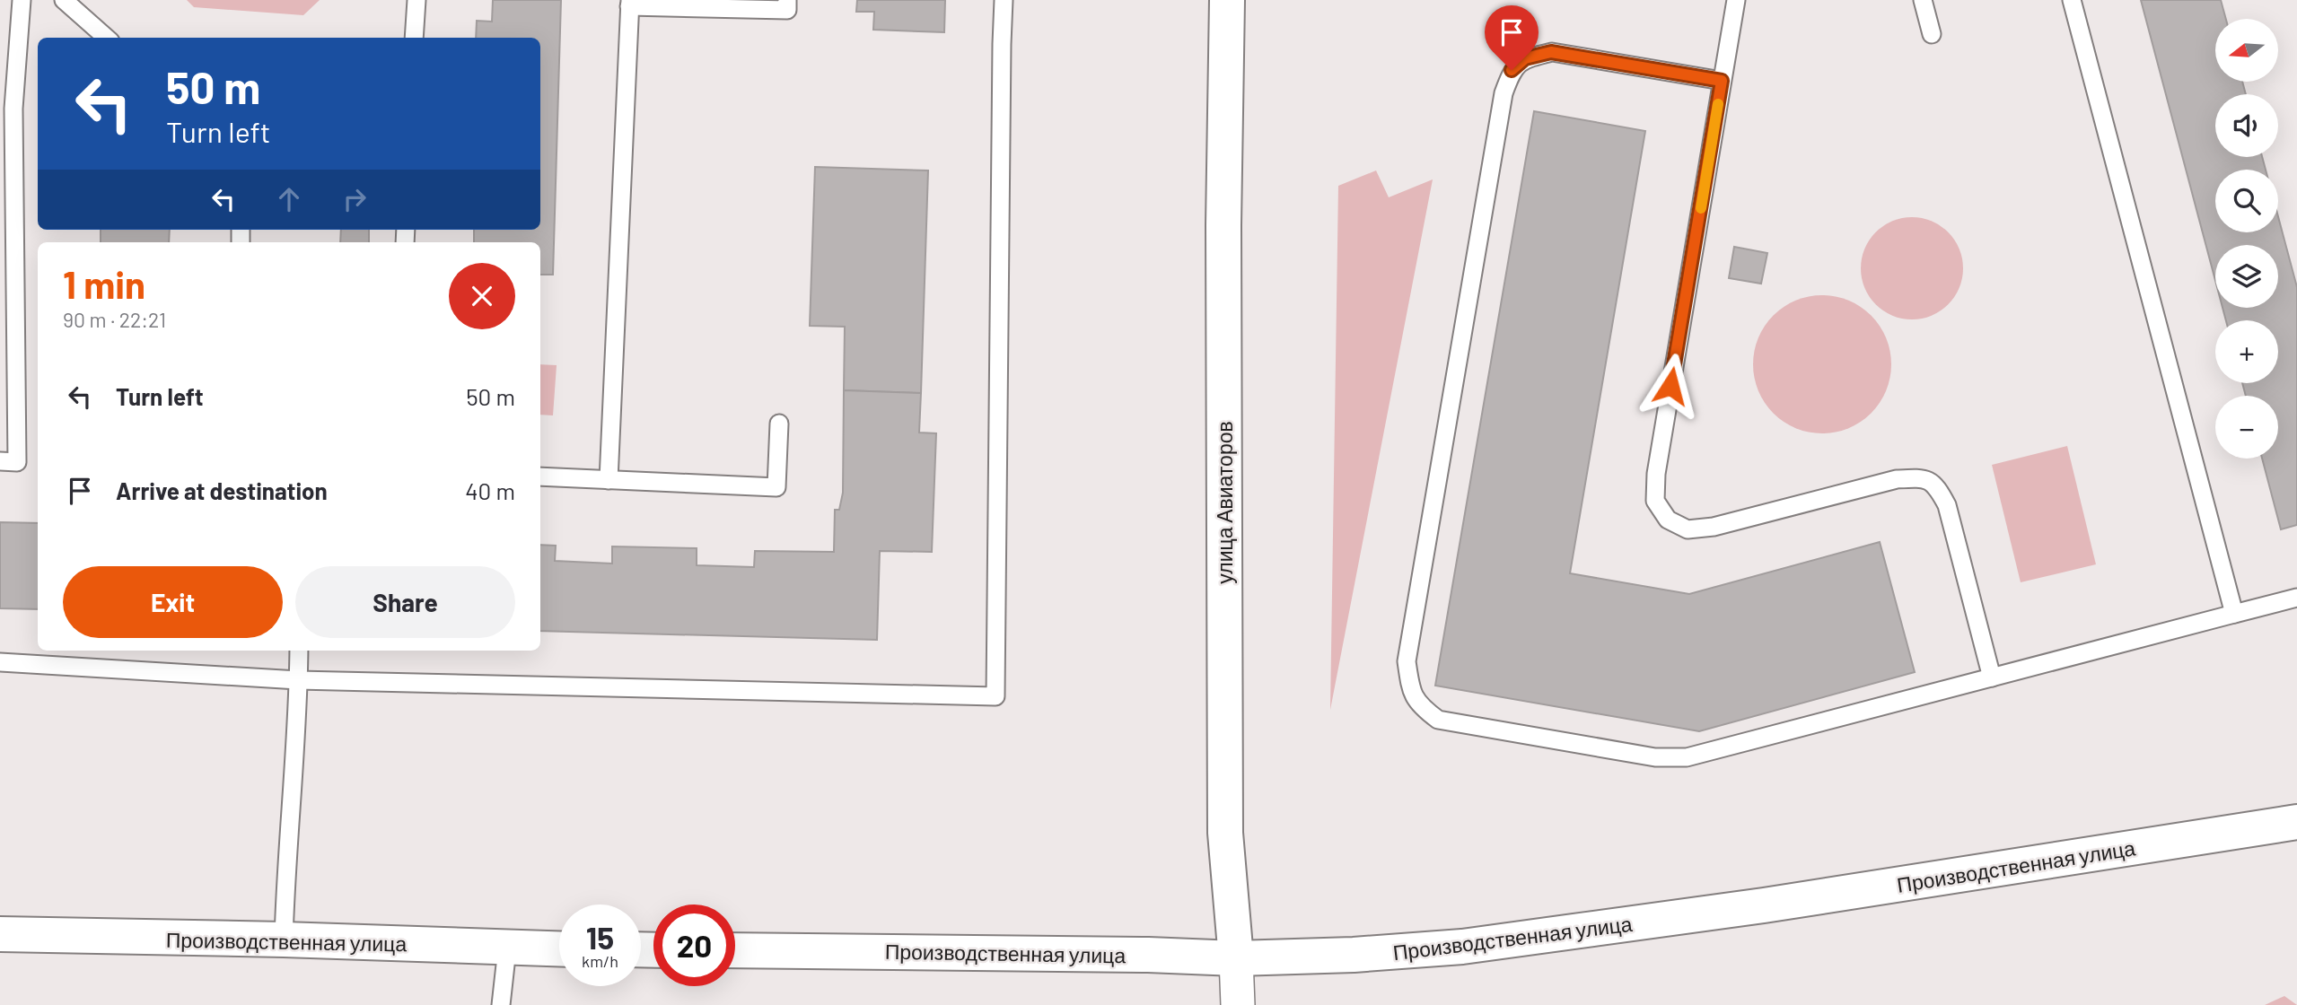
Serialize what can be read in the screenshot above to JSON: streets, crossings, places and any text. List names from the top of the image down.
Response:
{
  "streets": {
    "main road": ["улица Авиаторов", "Производственная улица"]
  },
  "crossings": [
    ["улица Авиаторов", "Производственная улица"]
  ],
  "north": "left",
  "page": {
    "map_buttons": ["+", "−"],
    "turn": ["50 m", "Turn left"],
    "heading": ["1 min", "90 m · 22:21"],
    "list": [
      {
        "name": "Turn left",
        "value": "50 m"
      },
      {
        "name": "Arrive at destination",
        "value": "40 m"
      }
    ],
    "buttons": ["Exit", "Share"],
    "speed": "15 km/h",
    "limit": "20"
  }
}
